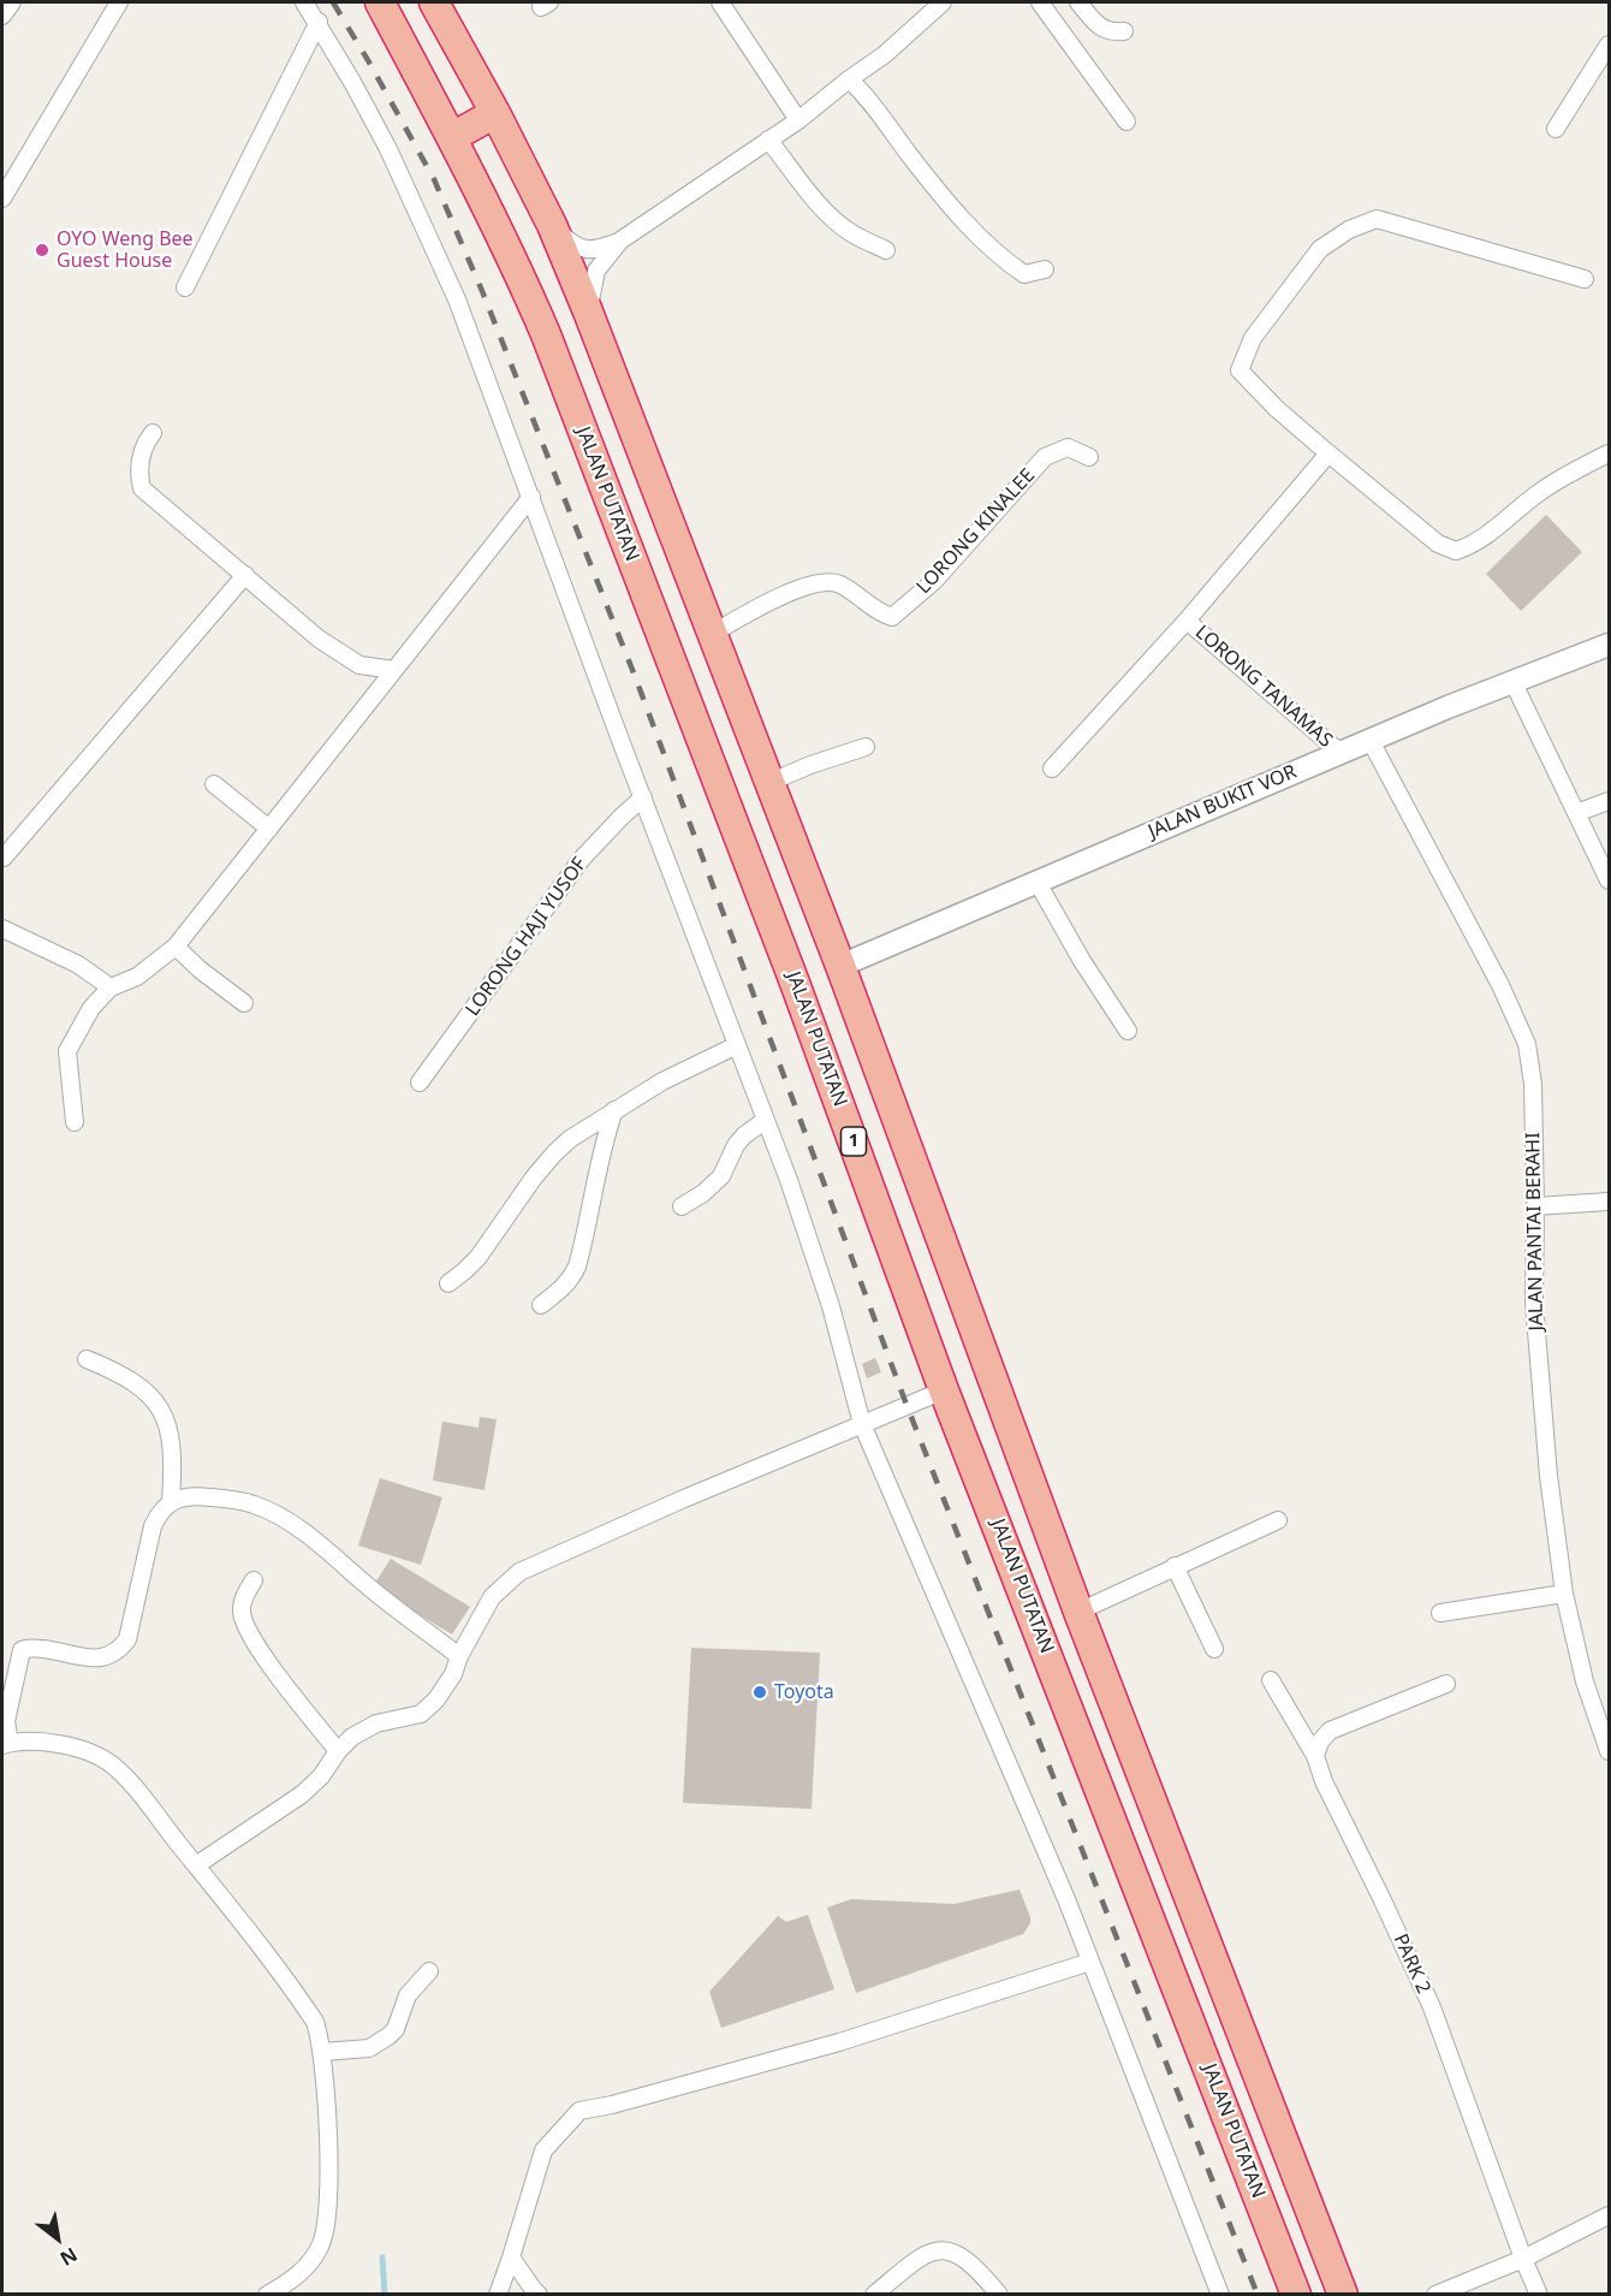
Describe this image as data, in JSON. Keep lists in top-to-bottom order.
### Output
{
  "streets": {
    "highway": ["JALAN PUTATAN", "1"],
    "street": [
      "LORONG KINALEE",
      "LORONG TANAMAS",
      "JALAN BUKIT VOR",
      "LORONG HAJI YUSOF",
      "JALAN PANTAI BERAHI",
      "PARK 2"
    ]
  },
  "crossings": [
    ["LORONG TANAMAS", "JALAN BUKIT VOR"],
    ["JALAN BUKIT VOR", "JALAN PANTAI BERAHI"]
  ],
  "places": ["OYO Weng Bee Guest House", "Toyota"],
  "north": "bottom right"
}
